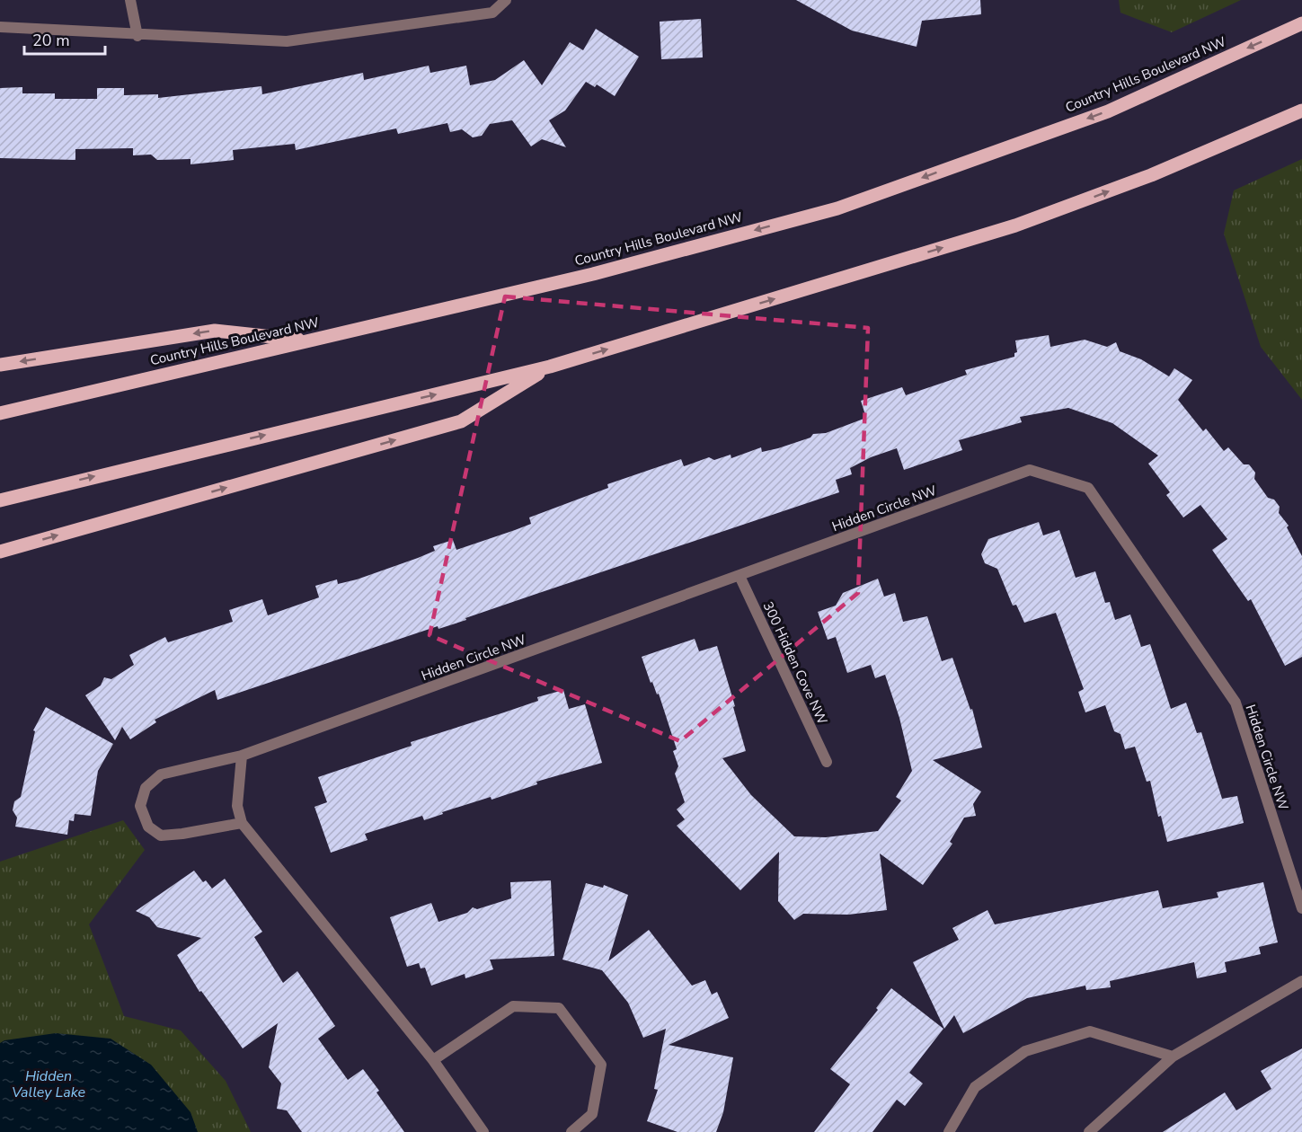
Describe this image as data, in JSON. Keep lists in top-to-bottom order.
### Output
{
  "streets": {
    "main road": ["Country Hills Boulevard NW"],
    "street": ["Hidden Circle NW", "300 Hidden Cove NW"]
  },
  "crossings": [
    ["Hidden Circle NW", "300 Hidden Cove NW"]
  ],
  "water": ["Hidden Valley Lake"],
  "scale_bar": "20 m"
}
